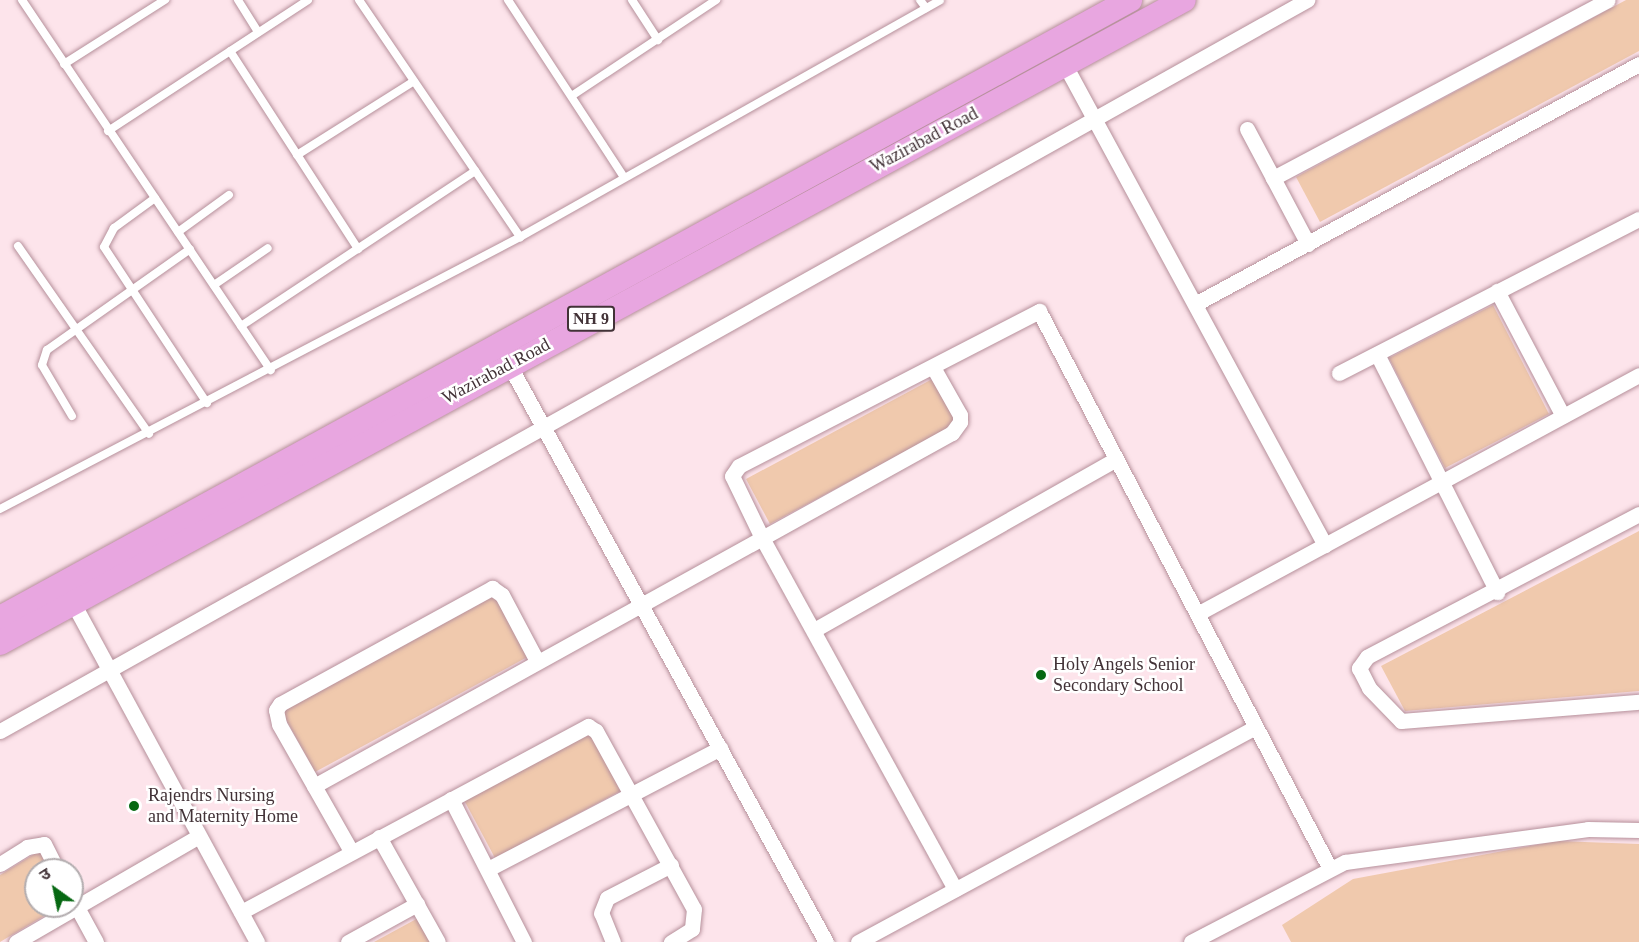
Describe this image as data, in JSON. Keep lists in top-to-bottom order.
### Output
{
  "streets": {
    "highway": ["Wazirabad Road", "NH 9"]
  },
  "places": ["Holy Angels Senior Secondary School", "Rajendrs Nursing and Maternity Home"],
  "north": "top left"
}
